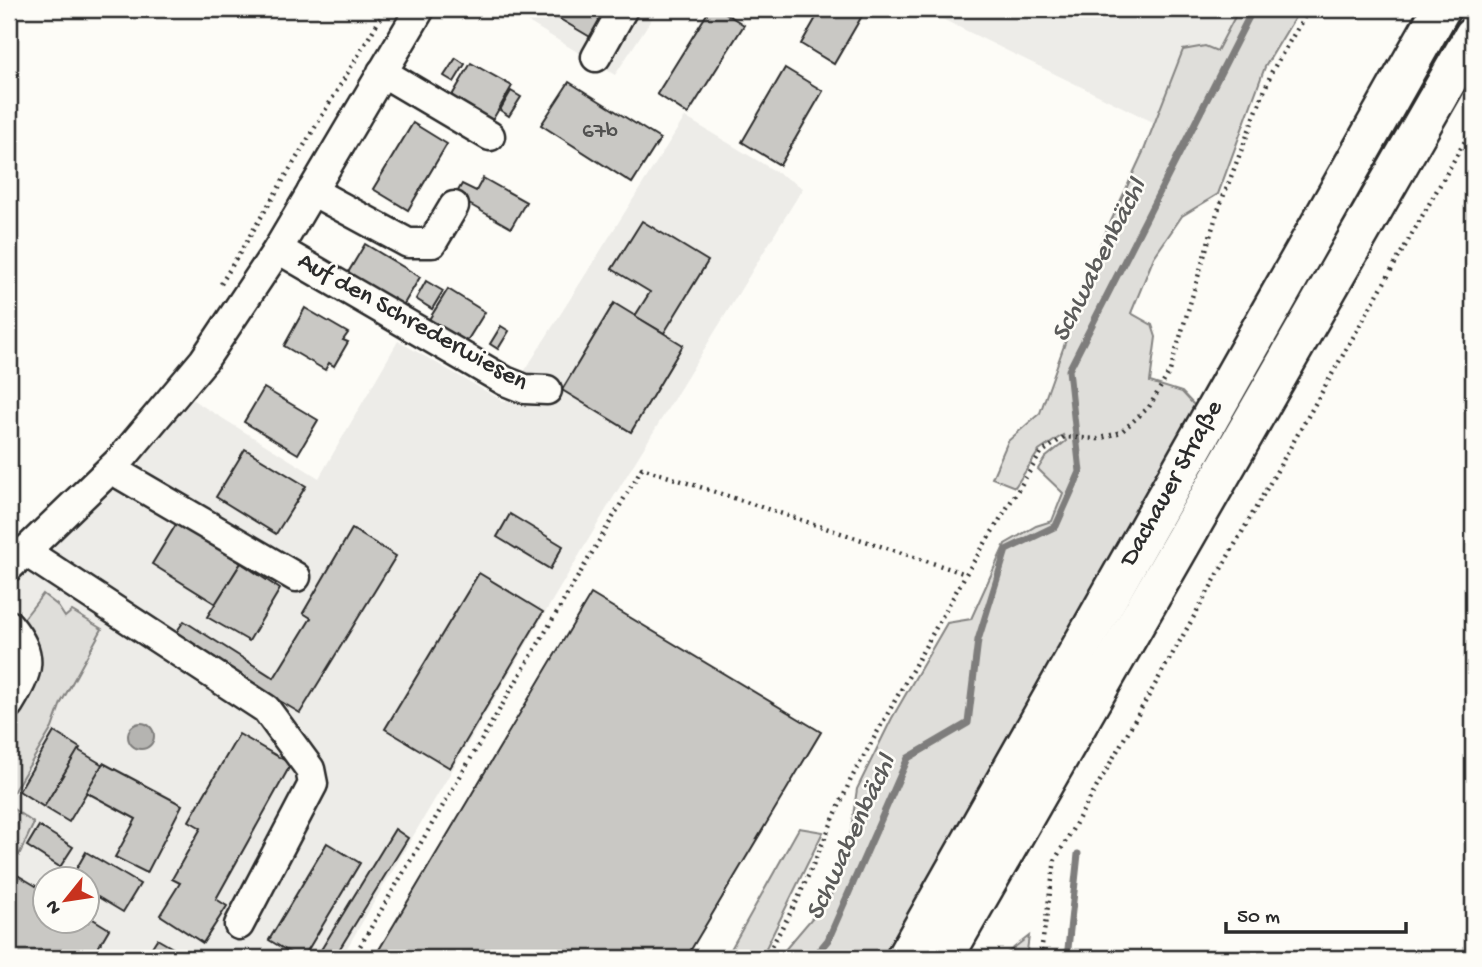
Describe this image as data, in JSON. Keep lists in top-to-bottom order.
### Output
{
  "streets": {
    "main road": ["Dachauer Straße"],
    "street": ["Auf den Schrederwiesen"]
  },
  "water": ["Schwabenbächl"],
  "house_numbers": ["67b"],
  "scale_bar": "50 m",
  "north": "bottom left"
}
